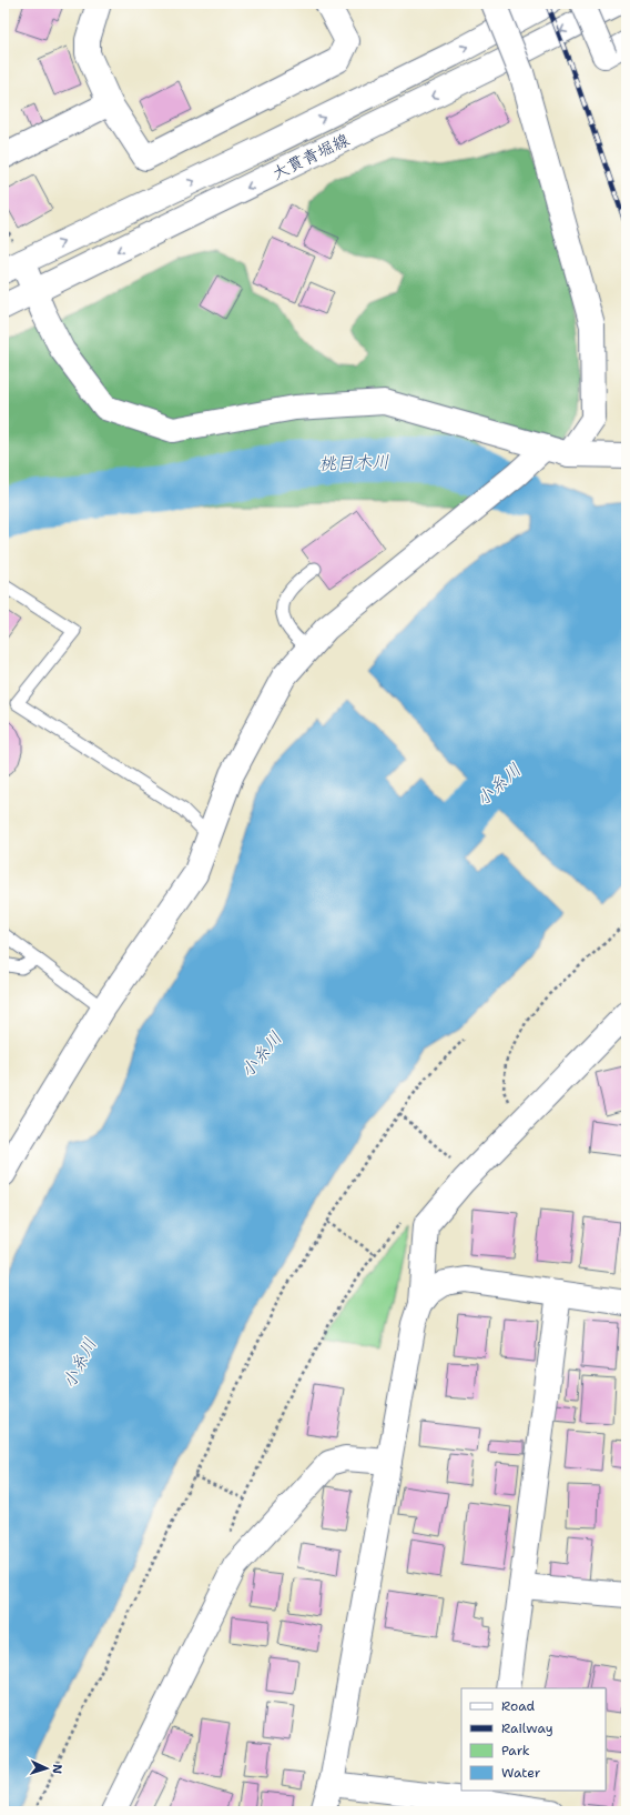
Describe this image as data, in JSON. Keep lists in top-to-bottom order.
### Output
{
  "streets": {
    "street": ["大貫青堀線"]
  },
  "water": ["桃目木川", "小糸川"],
  "legend": [
    "Road",
    "Railway",
    "Park",
    "Water"
  ],
  "north": "right"
}
